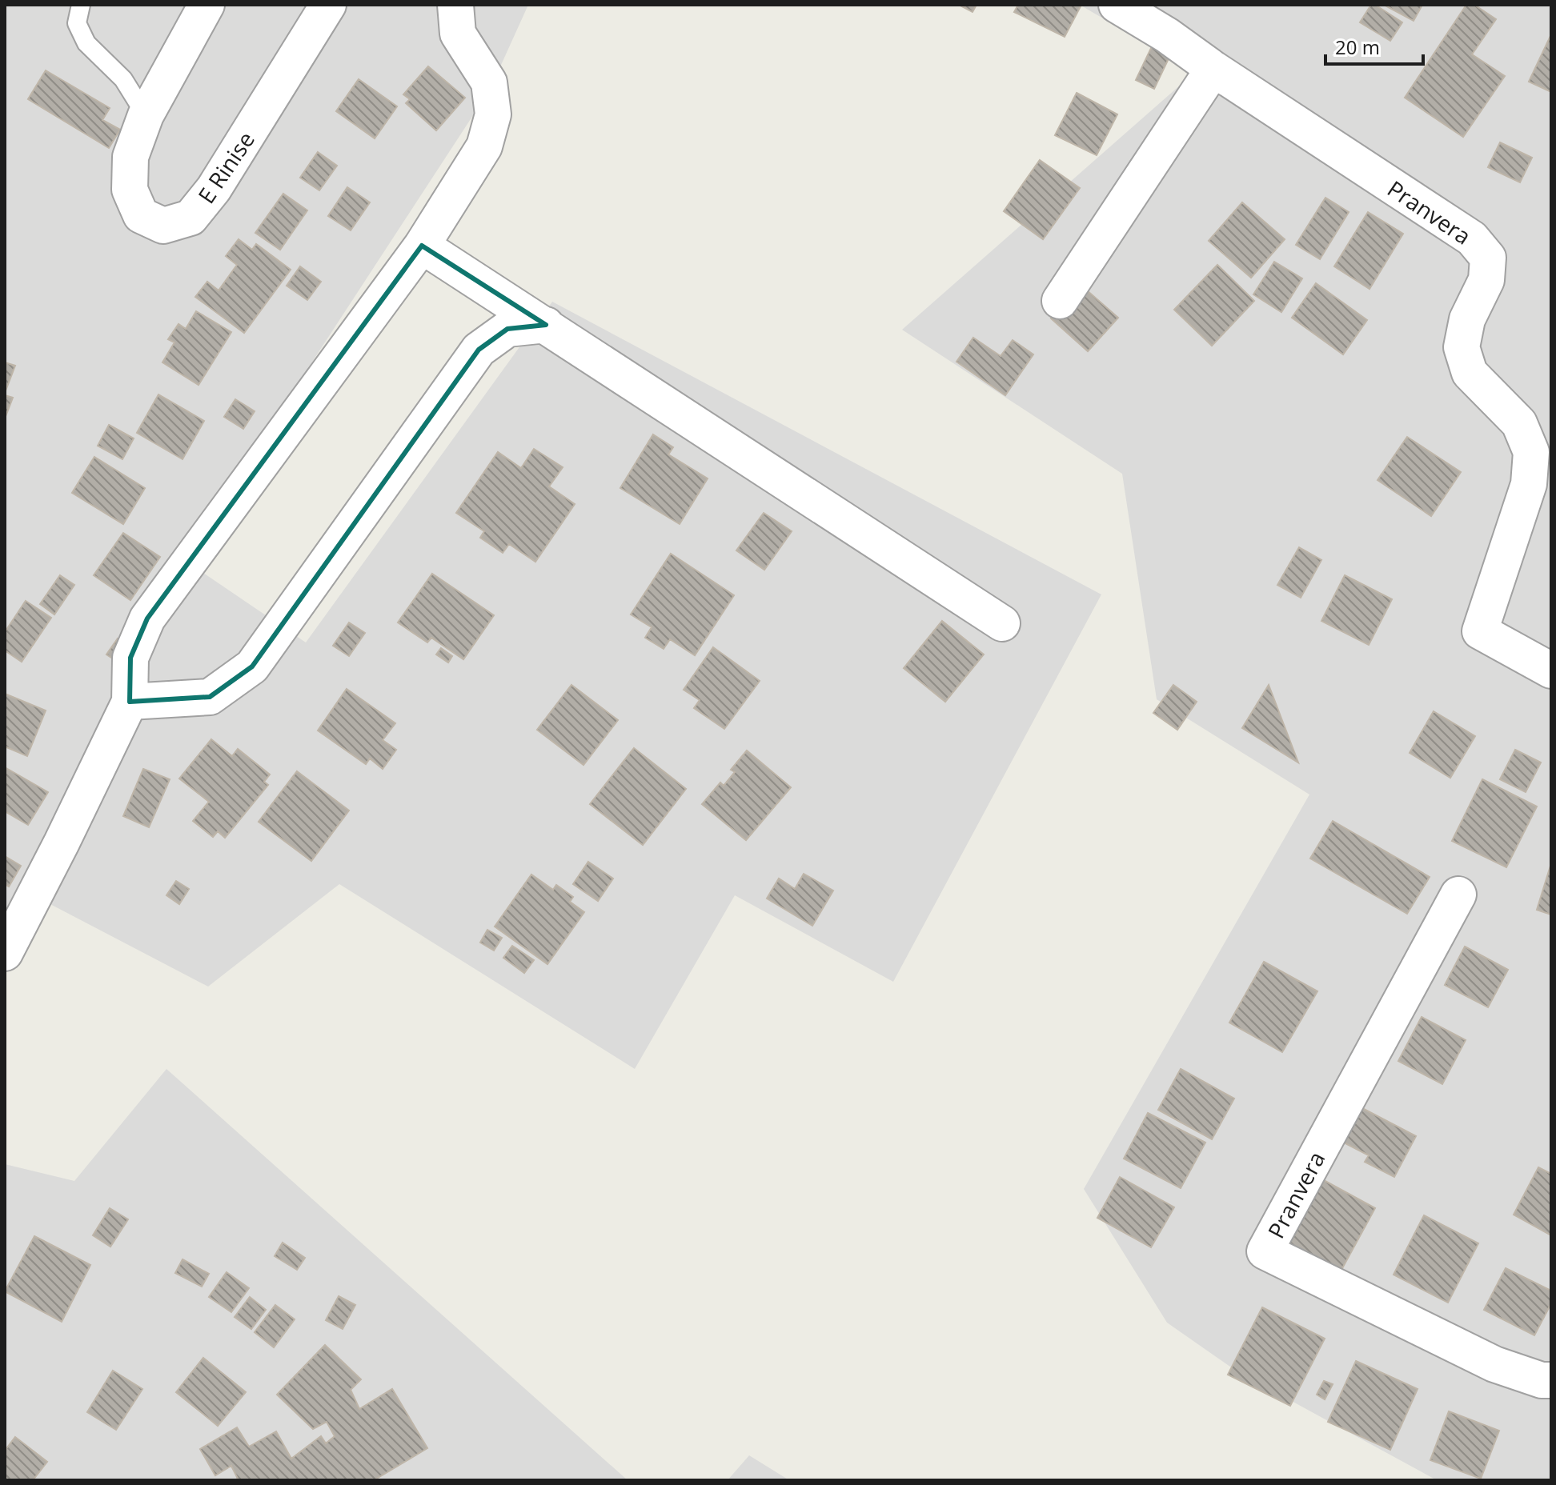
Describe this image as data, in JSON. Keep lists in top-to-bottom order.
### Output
{
  "streets": {
    "street": ["E Rinise", "Pranvera"]
  },
  "scale_bar": "20 m"
}
